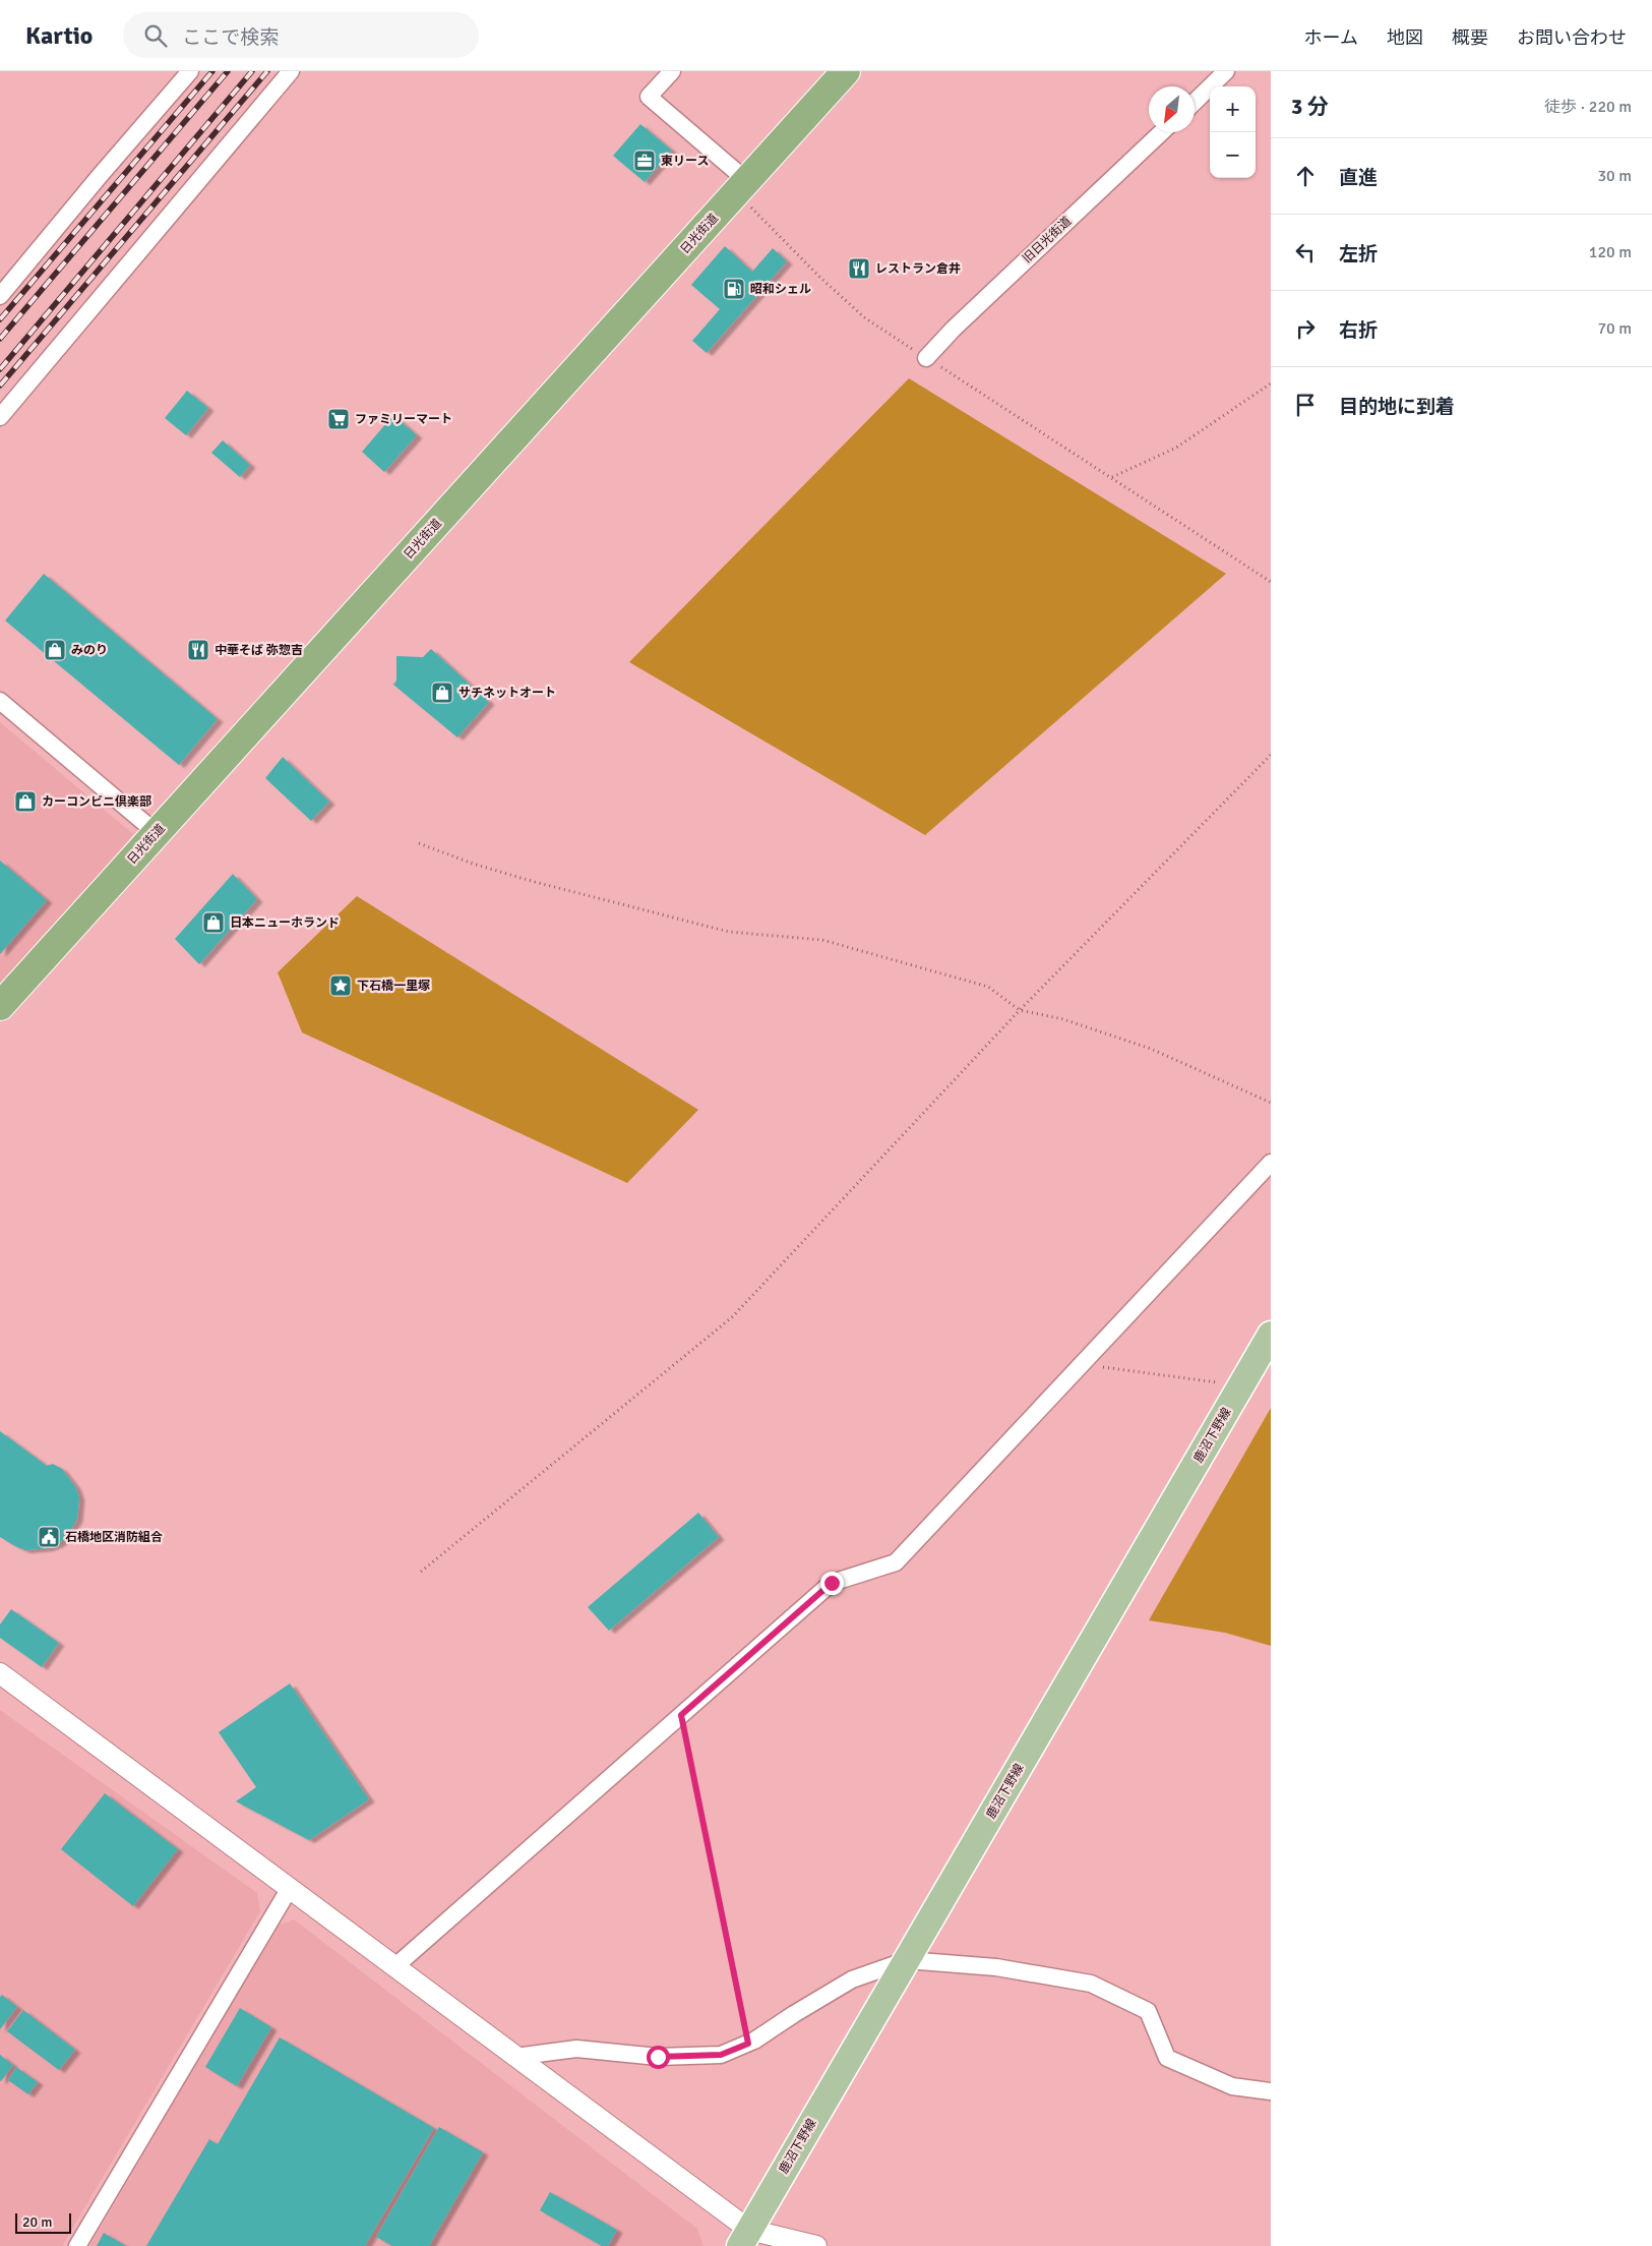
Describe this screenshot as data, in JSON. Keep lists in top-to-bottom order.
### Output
{
  "streets": {
    "highway": ["日光街道"],
    "main road": ["鹿沼下野線"],
    "street": ["旧日光街道"]
  },
  "places": {
    "office": ["東リース"],
    "restaurant": ["レストラン倉井", "中華そば 弥惣吉"],
    "fuel station": ["昭和シェル"],
    "supermarket": ["ファミリーマート"],
    "shop": [
      "みのり",
      "サチネットオート",
      "カーコンビニ倶楽部",
      "日本ニューホランド"
    ],
    "place": ["下石橋一里塚"],
    "public building": ["石橋地区消防組合"]
  },
  "scale_bar": "20 m",
  "north": "bottom left",
  "page": {
    "header": "Kartio",
    "search": "ここで検索",
    "nav": [
      "ホーム",
      "地図",
      "概要",
      "お問い合わせ"
    ],
    "heading": ["3 分", "徒歩 · 220 m"],
    "map_buttons": ["+", "−"],
    "list": [
      ["直進", "30 m"],
      ["左折", "120 m"],
      ["右折", "70 m"],
      "目的地に到着"
    ],
    "scale": "20 m"
  }
}
